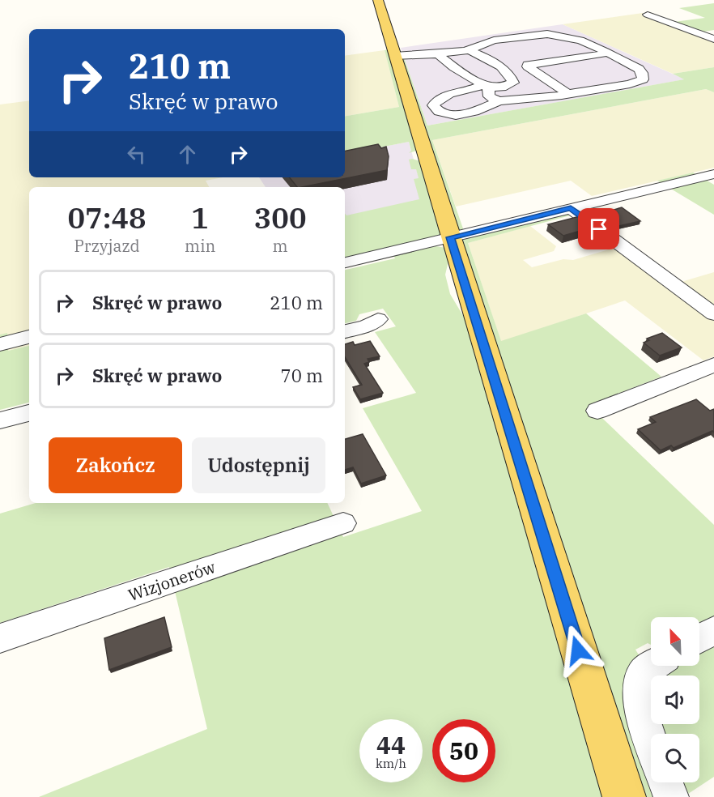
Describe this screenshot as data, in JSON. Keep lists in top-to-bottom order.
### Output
{
  "streets": {
    "street": ["Wizjonerów"]
  },
  "north": "top left",
  "page": {
    "turn": ["210 m", "Skręć w prawo"],
    "eta": [
      "07:48",
      "Przyjazd",
      "1",
      "min",
      "300",
      "m"
    ],
    "list": [
      {
        "name": "Skręć w prawo",
        "value": "210 m"
      },
      {
        "name": "Skręć w prawo",
        "value": "70 m"
      }
    ],
    "buttons": ["Zakończ", "Udostępnij"],
    "speed": "44 km/h",
    "limit": "50"
  }
}
